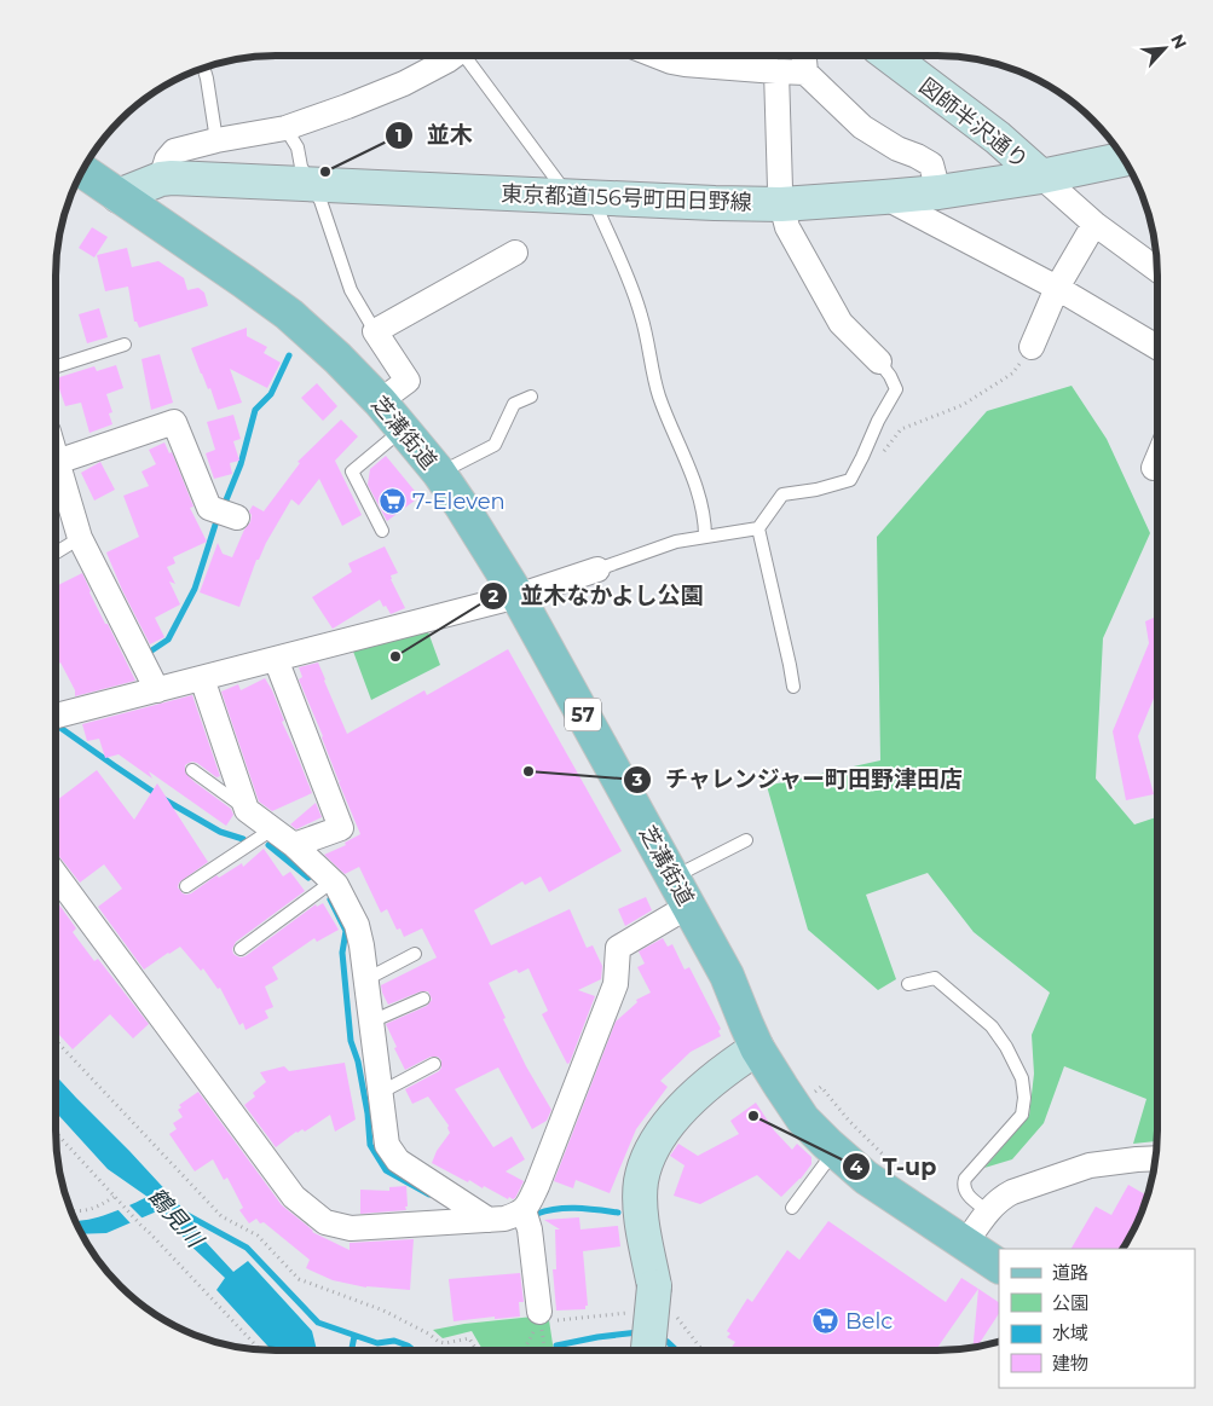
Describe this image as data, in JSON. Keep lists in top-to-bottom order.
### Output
{
  "streets": {
    "main road": [
      "図師半沢通り",
      "東京都道156号町田日野線",
      "芝溝街道",
      "57"
    ]
  },
  "crossings": [
    ["図師半沢通り", "東京都道156号町田日野線"],
    ["東京都道156号町田日野線", "芝溝街道"]
  ],
  "water": ["鶴見川"],
  "places": {
    "other": [
      "並木",
      "並木なかよし公園",
      "チャレンジャー町田野津田店",
      "T-up"
    ],
    "supermarket": ["7-Eleven", "Belc"]
  },
  "legend": [
    "道路",
    "公園",
    "水域",
    "建物"
  ],
  "north": "top right"
}
